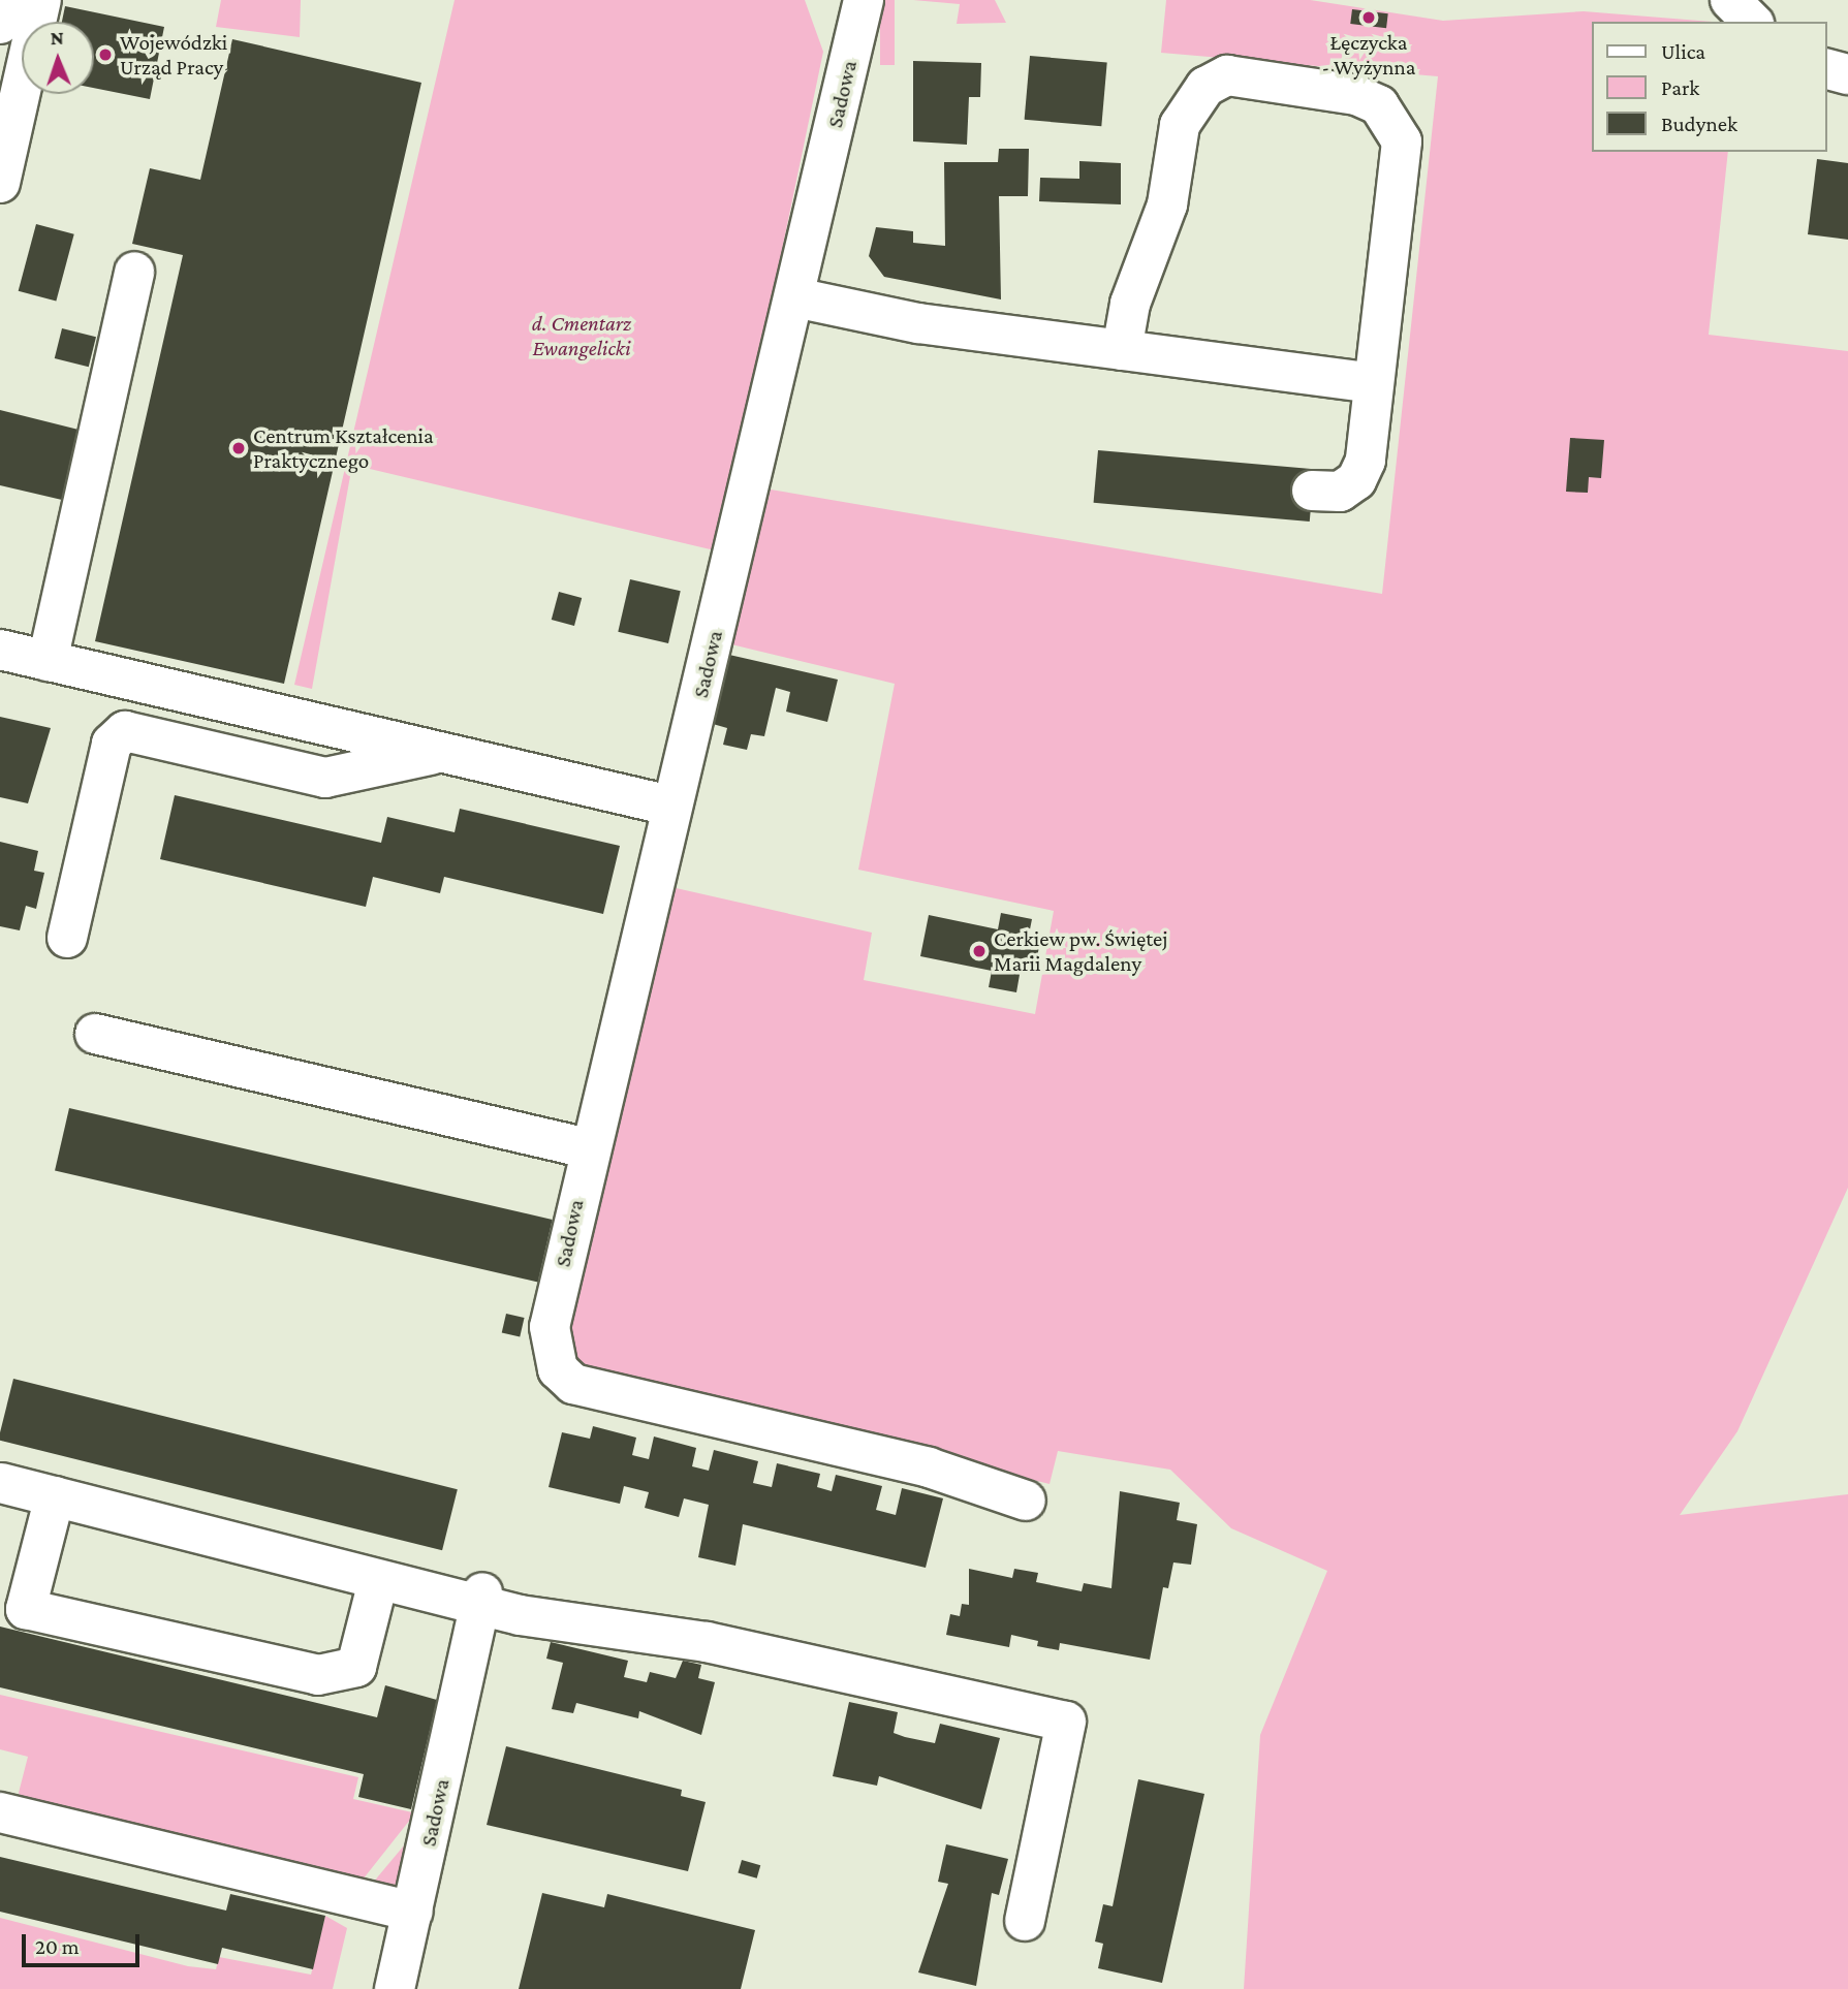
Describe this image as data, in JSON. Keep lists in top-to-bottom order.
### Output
{
  "streets": {
    "street": ["Sadowa"]
  },
  "parks": ["d. Cmentarz Ewangelicki"],
  "places": [
    "Łęczycka - Wyżynna",
    "Wojewódzki Urząd Pracy",
    "Centrum Kształcenia Praktycznego",
    "Cerkiew pw. Świętej Marii Magdaleny"
  ],
  "legend": ["Ulica", "Park", "Budynek"],
  "scale_bar": "20 m",
  "north": "top"
}
